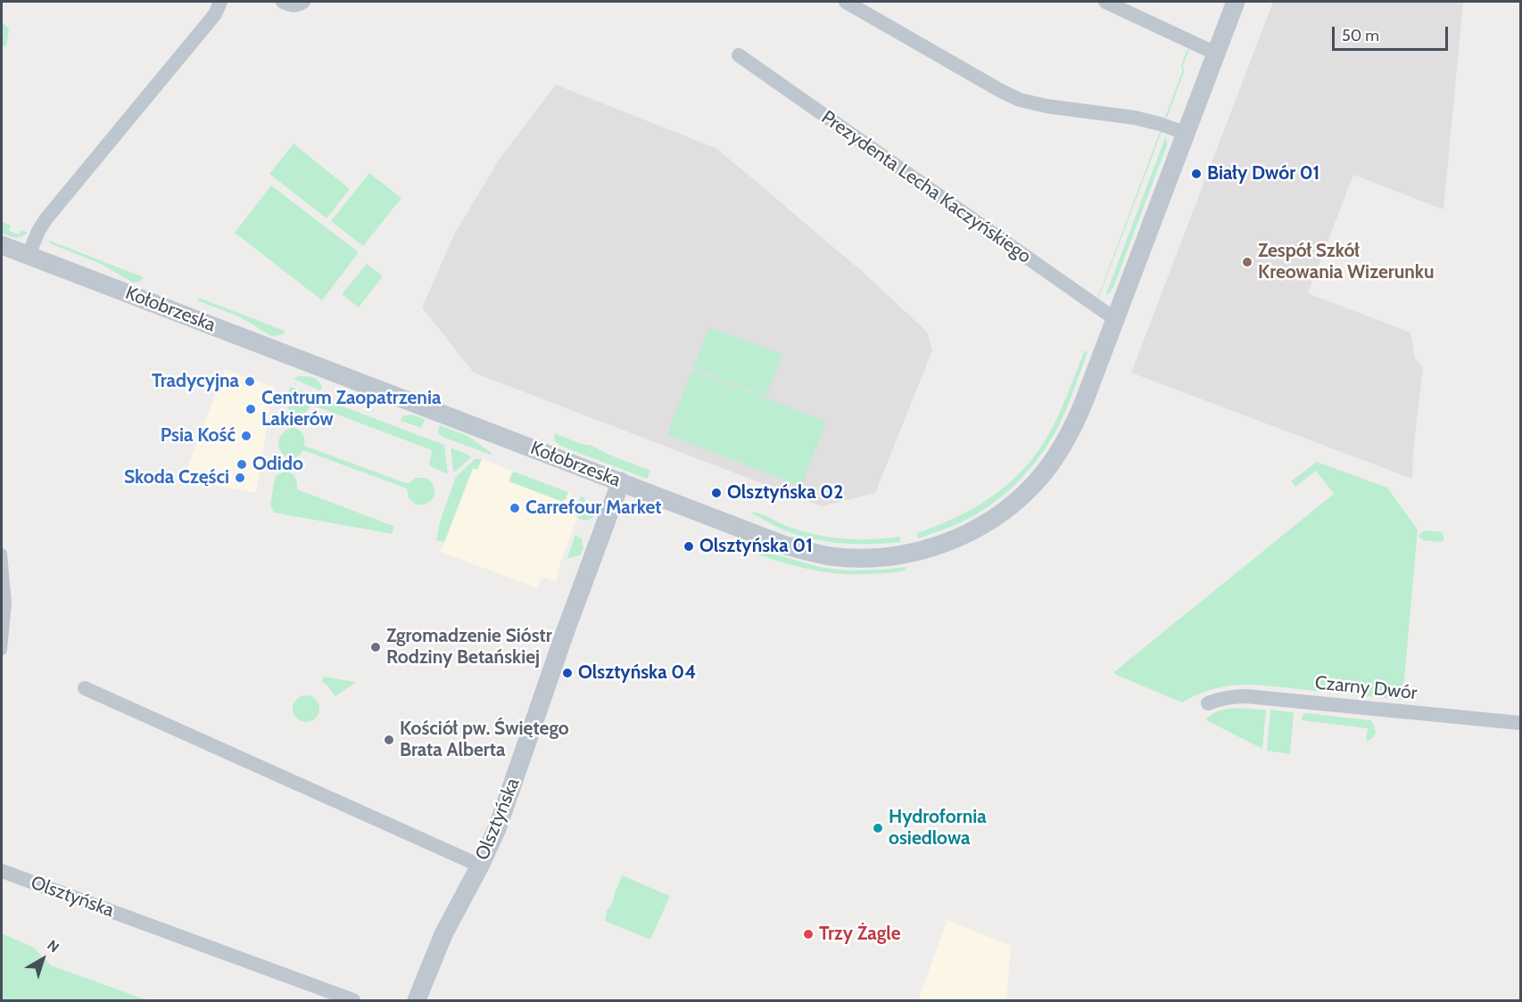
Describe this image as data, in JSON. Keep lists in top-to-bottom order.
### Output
{
  "streets": {
    "street": [
      "Prezydenta Lecha Kaczyńskiego",
      "Kołobrzeska",
      "Czarny Dwór",
      "Olsztyńska"
    ]
  },
  "crossings": [
    ["Prezydenta Lecha Kaczyńskiego", "Kołobrzeska"],
    ["Kołobrzeska", "Olsztyńska"]
  ],
  "places": [
    "Biały Dwór 01",
    "Zespół Szkół Kreowania Wizerunku",
    "Tradycyjna",
    "Centrum Zaopatrzenia Lakierów",
    "Psia Kość",
    "Odido",
    "Skoda Części",
    "Olsztyńska 02",
    "Carrefour Market",
    "Olsztyńska 01",
    "Zgromadzenie Sióstr Rodziny Betańskiej",
    "Olsztyńska 04",
    "Kościół pw. Świętego Brata Alberta",
    "Hydrofornia osiedlowa",
    "Trzy Żagle"
  ],
  "scale_bar": "50 m",
  "north": "top right"
}
